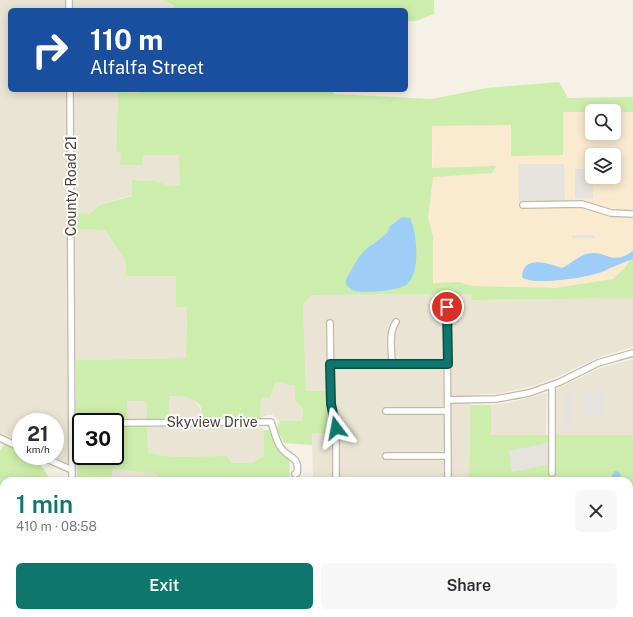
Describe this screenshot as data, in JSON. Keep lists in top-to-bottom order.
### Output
{
  "streets": {
    "street": ["County Road 21", "Skyview Drive"]
  },
  "page": {
    "turn": ["110 m", "Alfalfa Street"],
    "speed": "21 km/h",
    "limit": "30",
    "heading": ["1 min", "410 m · 08:58"],
    "buttons": ["Exit", "Share"]
  }
}
